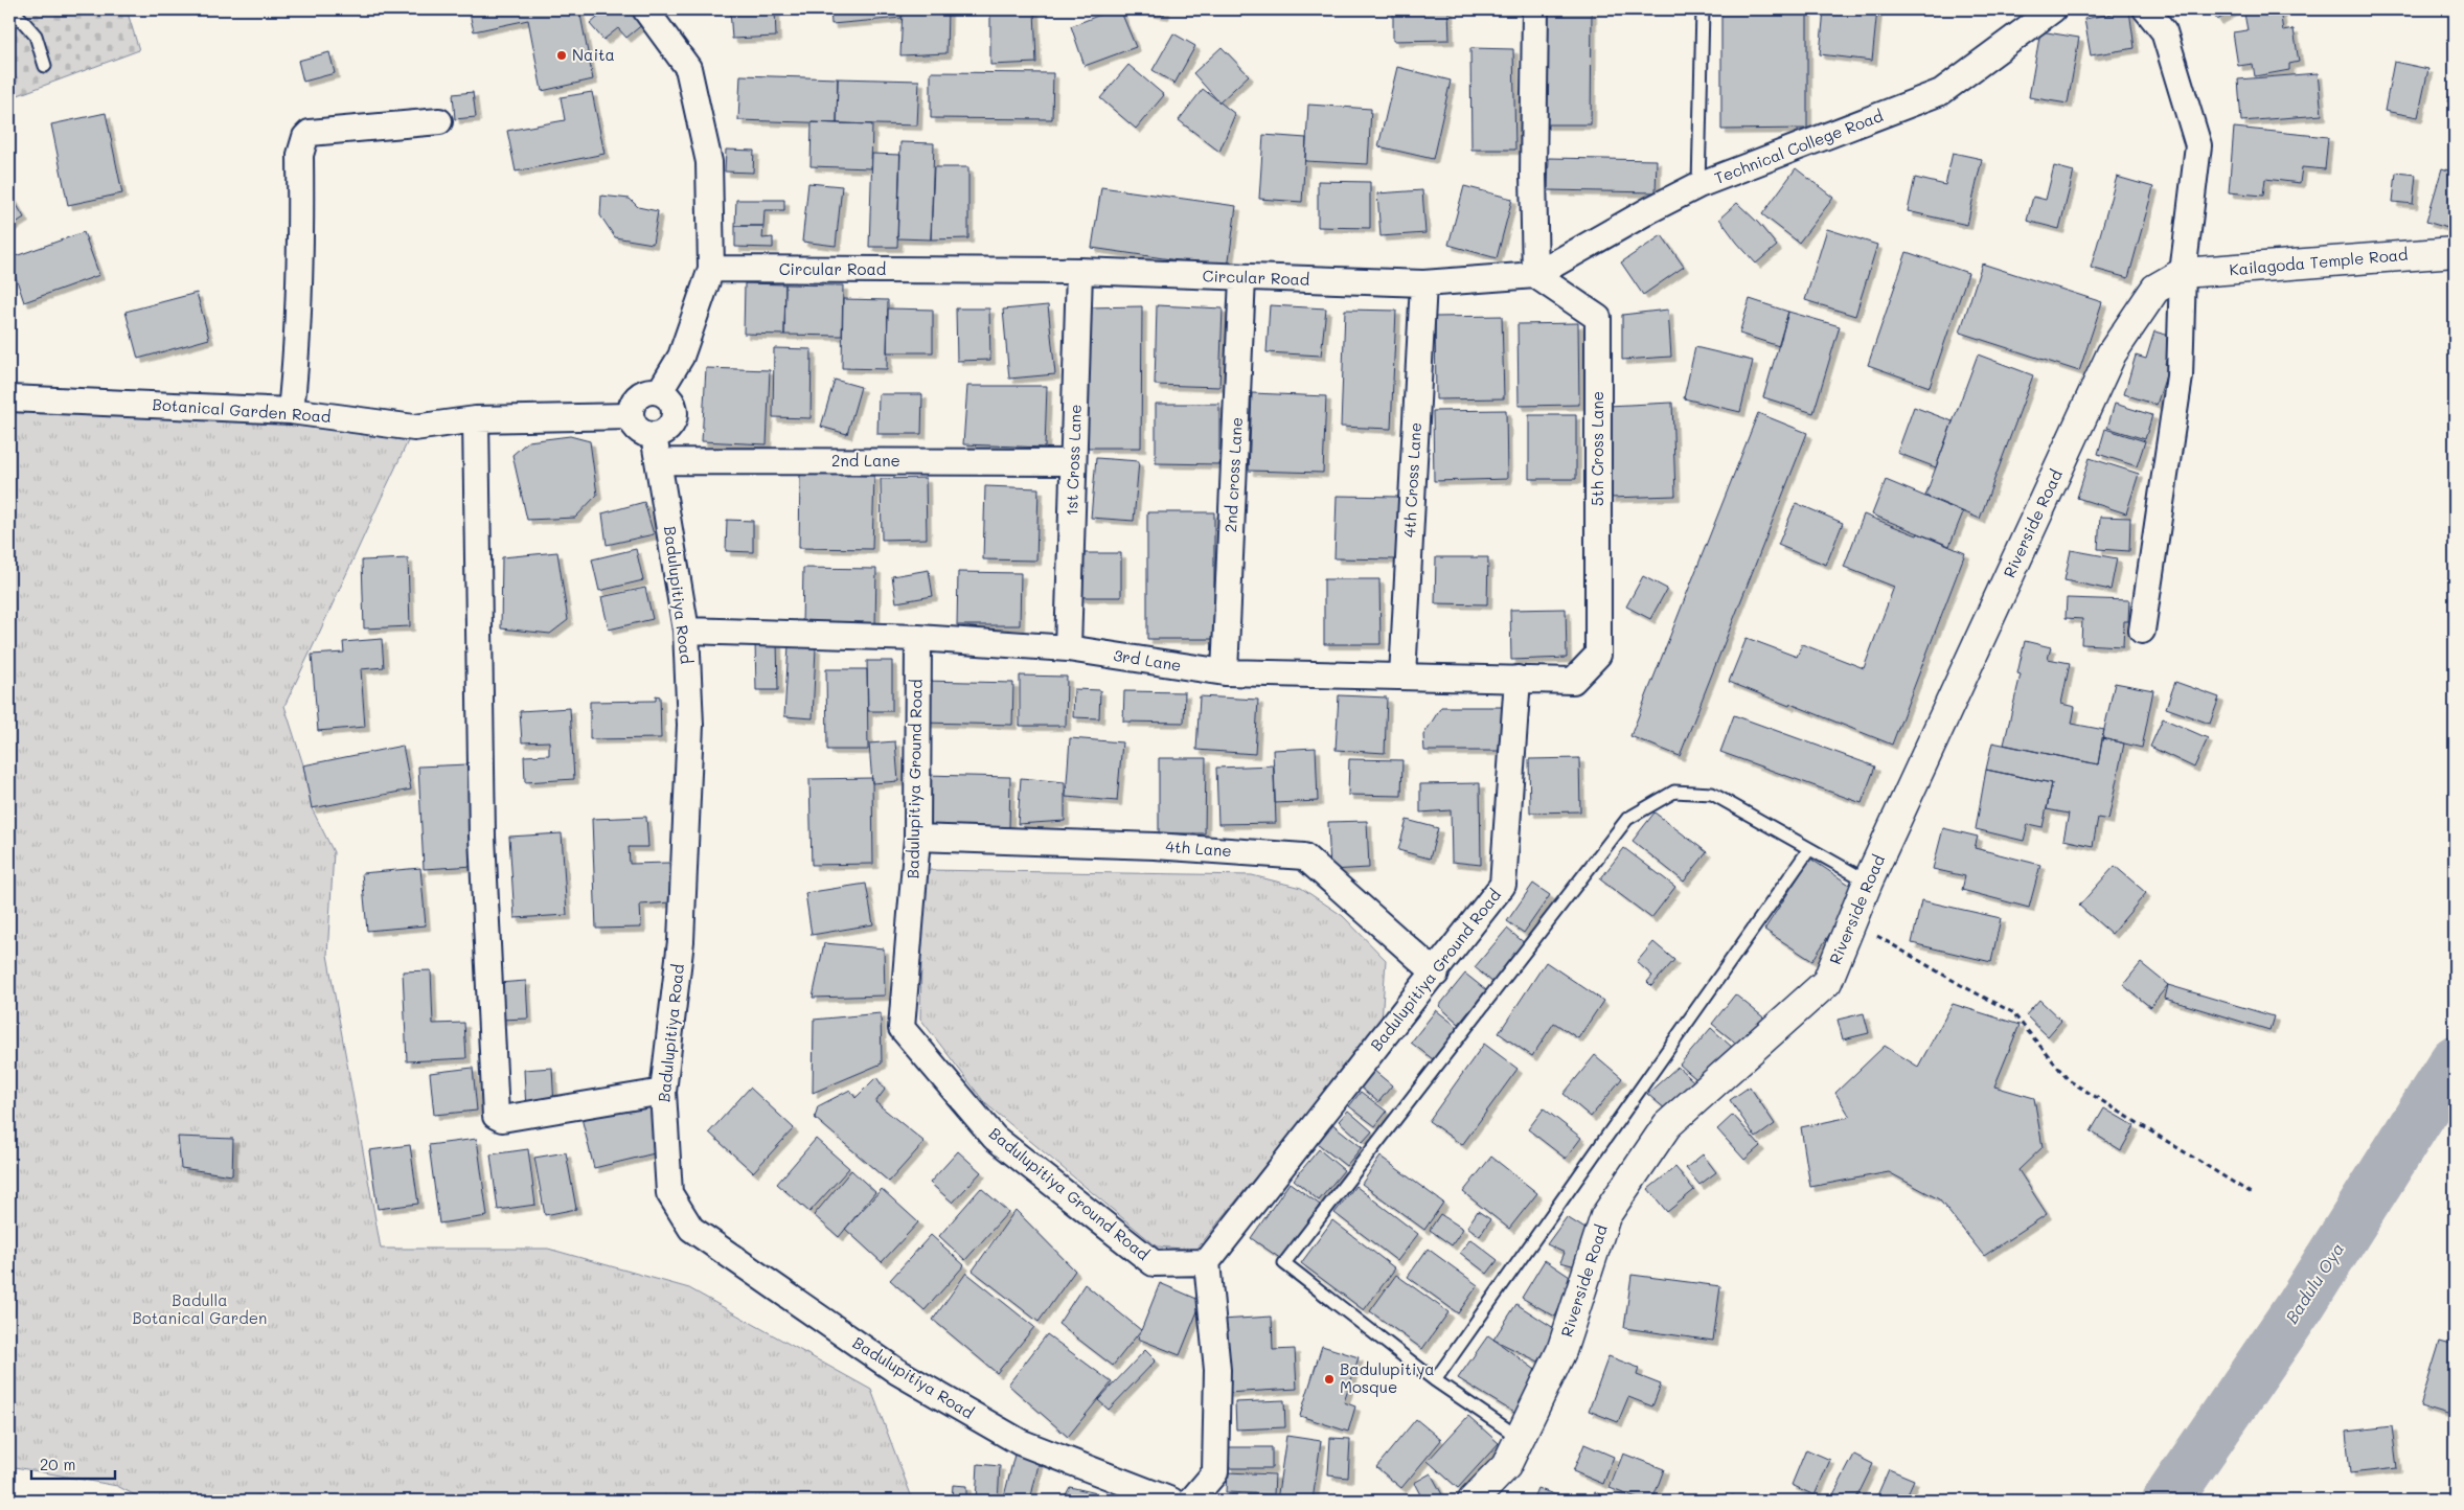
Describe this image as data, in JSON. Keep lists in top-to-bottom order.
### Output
{
  "streets": {
    "street": [
      "Technical College Road",
      "Kailagoda Temple Road",
      "Circular Road",
      "Botanical Garden Road",
      "5th Cross Lane",
      "1st Cross Lane",
      "2nd Lane",
      "2nd cross Lane",
      "4th Cross Lane",
      "Riverside Road",
      "Badulupitiya Road",
      "3rd Lane",
      "Badulupitiya Ground Road",
      "4th Lane"
    ]
  },
  "crossings": [
    ["Technical College Road", "Circular Road"],
    ["Technical College Road", "5th Cross Lane"],
    ["Kailagoda Temple Road", "Riverside Road"],
    ["Circular Road", "5th Cross Lane"],
    ["Circular Road", "1st Cross Lane"],
    ["Circular Road", "2nd cross Lane"],
    ["Circular Road", "4th Cross Lane"],
    ["Botanical Garden Road", "Badulupitiya Road"],
    ["5th Cross Lane", "3rd Lane"],
    ["1st Cross Lane", "2nd Lane"],
    ["1st Cross Lane", "3rd Lane"],
    ["2nd Lane", "Badulupitiya Road"],
    ["2nd cross Lane", "3rd Lane"],
    ["4th Cross Lane", "3rd Lane"],
    ["Badulupitiya Road", "3rd Lane"],
    ["3rd Lane", "Badulupitiya Ground Road"],
    ["Badulupitiya Ground Road", "4th Lane"]
  ],
  "water": ["Badulu Oya"],
  "parks": ["Badulla Botanical Garden"],
  "places": ["Naita", "Badulupitiya Mosque"],
  "scale_bar": "20 m"
}
